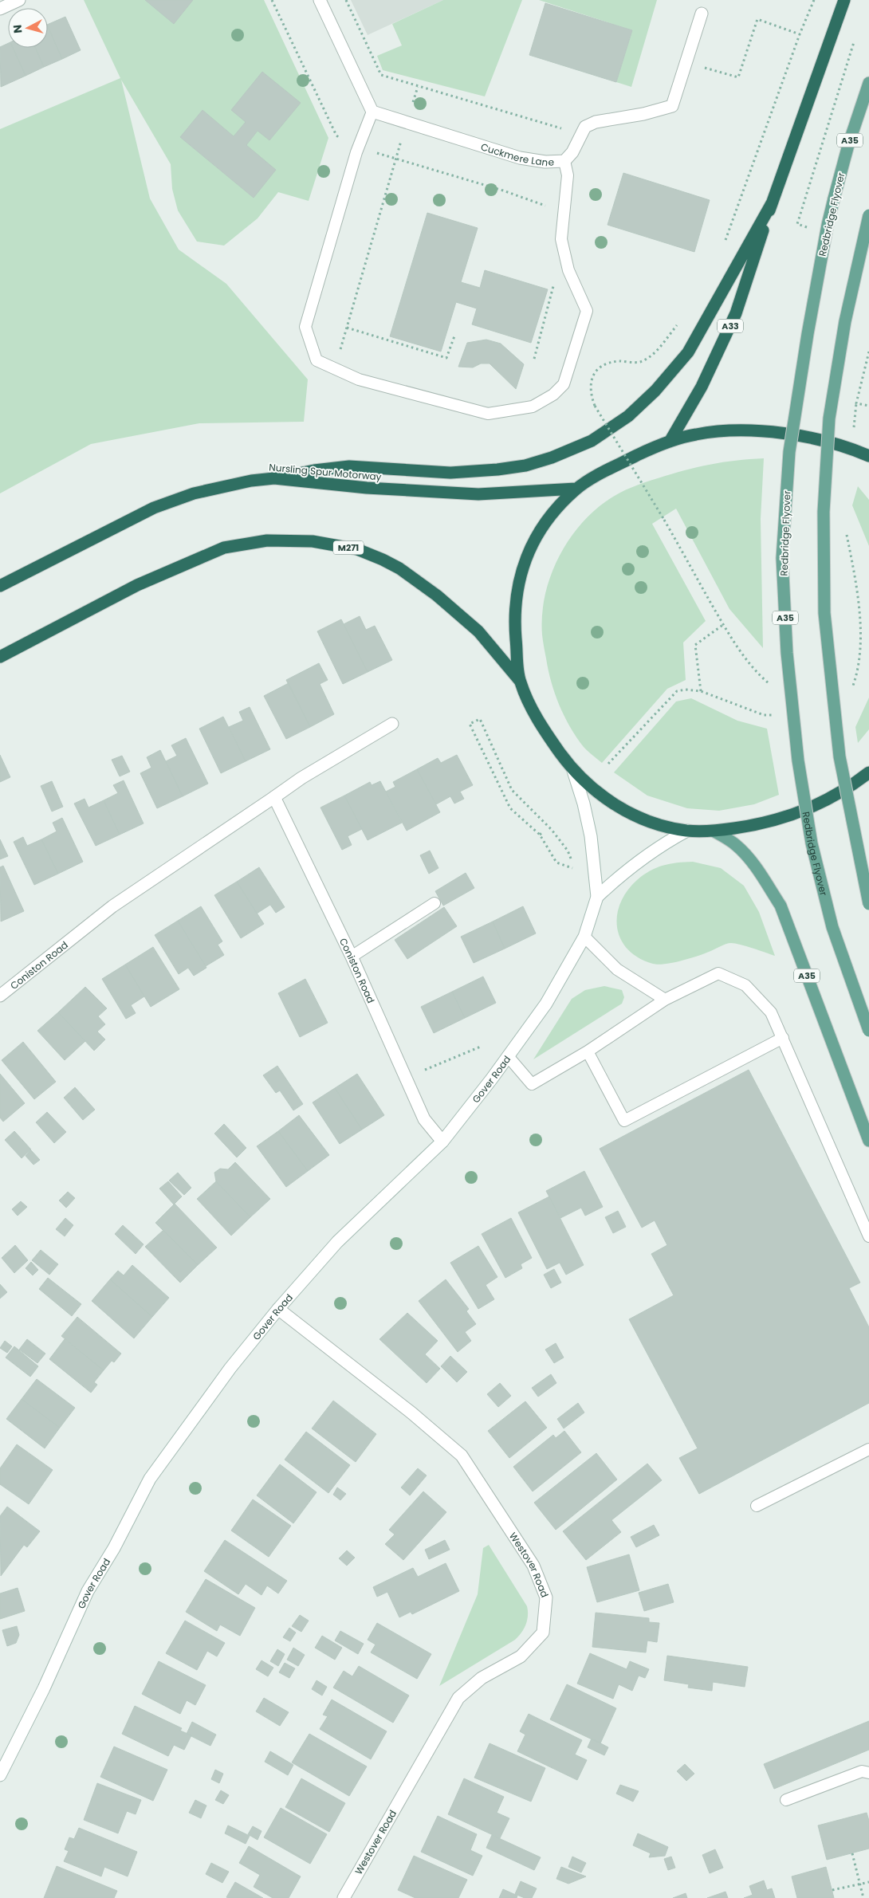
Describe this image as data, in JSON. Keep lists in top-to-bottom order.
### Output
{
  "streets": {
    "highway": ["A33", "Nursling Spur Motorway", "M271"],
    "main road": ["A35", "Redbridge Flyover"],
    "street": [
      "Cuckmere Lane",
      "Coniston Road",
      "Gover Road",
      "Westover Road"
    ]
  },
  "crossings": [
    ["Coniston Road", "Gover Road"],
    ["Gover Road", "Westover Road"]
  ],
  "north": "left"
}
